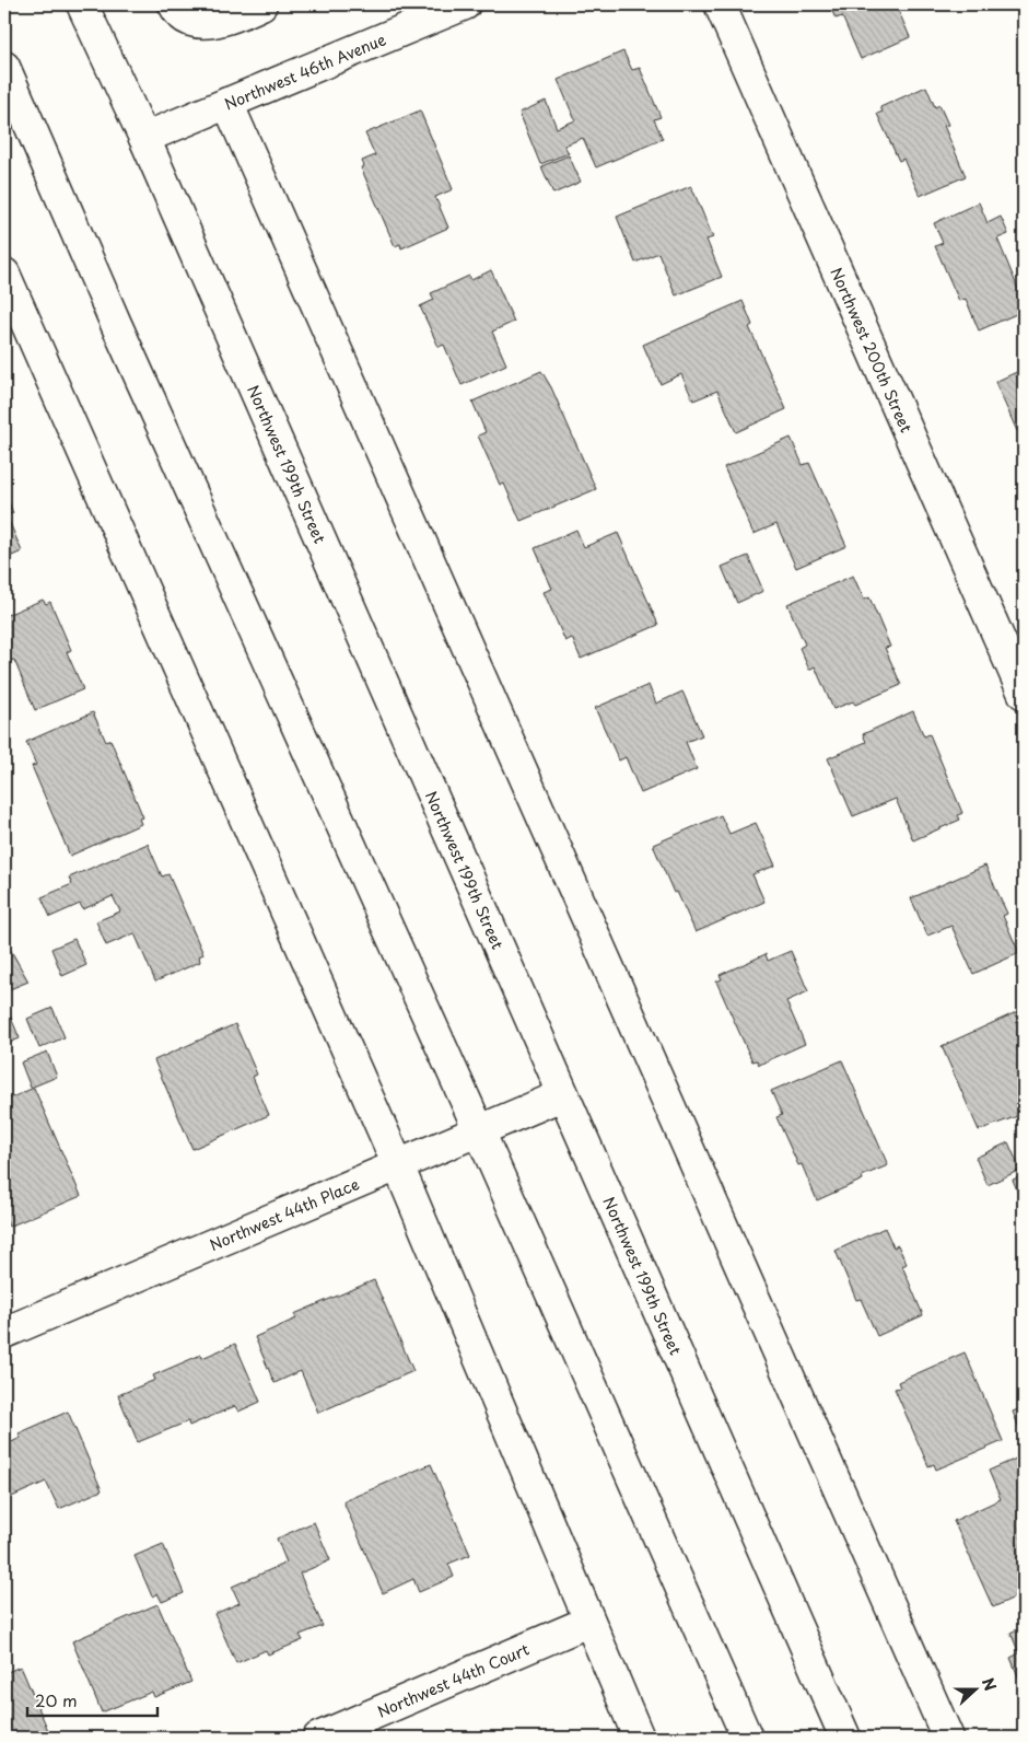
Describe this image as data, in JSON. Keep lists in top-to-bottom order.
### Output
{
  "streets": {
    "street": [
      "Northwest 46th Avenue",
      "Northwest 200th Street",
      "Northwest 199th Street",
      "Northwest 44th Place",
      "Northwest 44th Court"
    ]
  },
  "crossings": [
    ["Northwest 46th Avenue", "Northwest 199th Street"],
    ["Northwest 199th Street", "Northwest 44th Place"]
  ],
  "scale_bar": "20 m",
  "north": "right"
}
